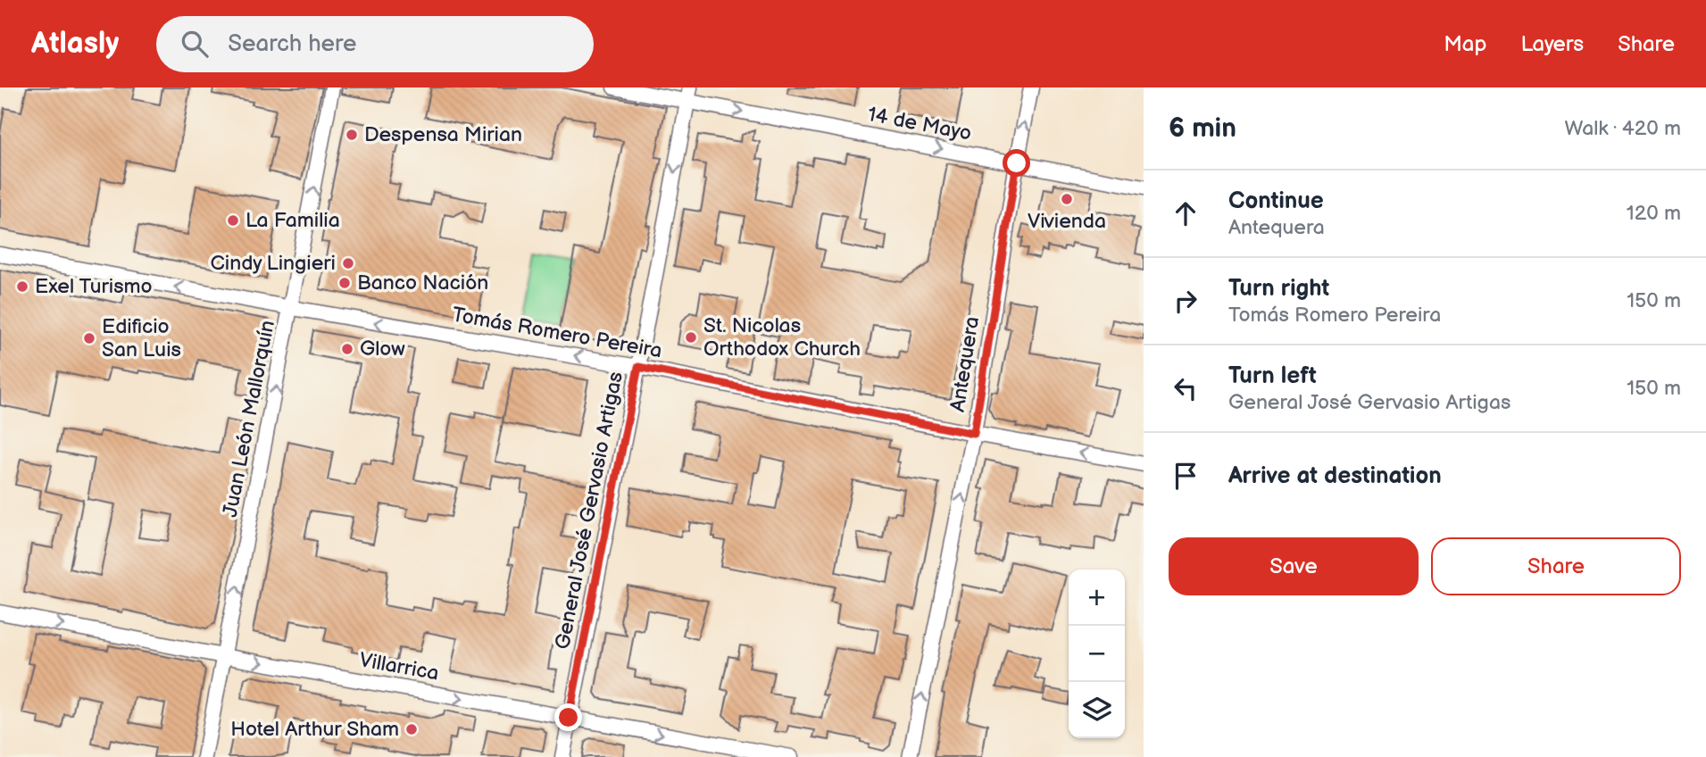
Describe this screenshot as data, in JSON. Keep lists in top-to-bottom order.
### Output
{
  "streets": {
    "street": [
      "14 de Mayo",
      "Tomás Romero Pereira",
      "Antequera",
      "Juan León Mallorquín",
      "General José Gervasio Artigas",
      "Villarrica"
    ]
  },
  "crossings": [
    ["14 de Mayo", "Antequera"],
    ["14 de Mayo", "General José Gervasio Artigas"],
    ["Tomás Romero Pereira", "Antequera"],
    ["Tomás Romero Pereira", "Juan León Mallorquín"],
    ["Tomás Romero Pereira", "General José Gervasio Artigas"],
    ["Juan León Mallorquín", "Villarrica"],
    ["General José Gervasio Artigas", "Villarrica"]
  ],
  "one_way": [
    "14 de Mayo",
    "Tomás Romero Pereira",
    "Antequera",
    "Juan León Mallorquín",
    "General José Gervasio Artigas",
    "Villarrica"
  ],
  "places": [
    "Despensa Mirian",
    "Vivienda",
    "La Familia",
    "Cindy Lingieri",
    "Banco Nación",
    "Exel Turismo",
    "St. Nicolas Orthodox Church",
    "Edificio San Luis",
    "Glow",
    "Hotel Arthur Sham"
  ],
  "page": {
    "header": "Atlasly",
    "search": "Search here",
    "nav": ["Map", "Layers", "Share"],
    "heading": ["6 min", "Walk · 420 m"],
    "list": [
      ["Continue", "Antequera", "120 m"],
      ["Turn right", "Tomás Romero Pereira", "150 m"],
      ["Turn left", "General José Gervasio Artigas", "150 m"],
      "Arrive at destination"
    ],
    "buttons": ["Save", "Share"],
    "map_buttons": ["+", "−"]
  }
}
